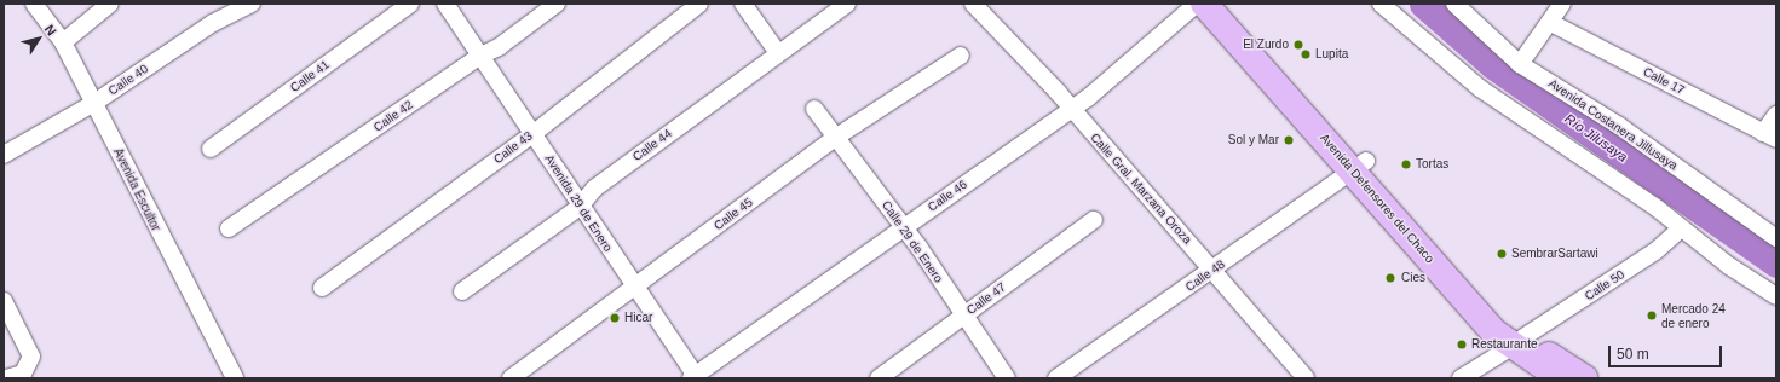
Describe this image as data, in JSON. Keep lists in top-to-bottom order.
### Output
{
  "streets": {
    "main road": ["Avenida Defensores del Chaco"],
    "street": [
      "Calle 41",
      "Calle 40",
      "Calle 17",
      "Calle 42",
      "Avenida Costanera Jillusaya",
      "Calle 44",
      "Calle 43",
      "Calle Gral. Marzana Oroza",
      "Avenida Escultor",
      "Calle 46",
      "Avenida 29 de Enero",
      "Calle 45",
      "Calle 29 de Enero",
      "Calle 48",
      "Calle 50",
      "Calle 47"
    ]
  },
  "crossings": [
    ["Calle 40", "Avenida Escultor"],
    ["Calle 42", "Avenida 29 de Enero"],
    ["Calle 44", "Avenida 29 de Enero"],
    ["Calle 43", "Avenida 29 de Enero"],
    ["Calle Gral. Marzana Oroza", "Calle 46"],
    ["Calle Gral. Marzana Oroza", "Calle 48"],
    ["Calle 46", "Avenida 29 de Enero"],
    ["Calle 46", "Calle 29 de Enero"],
    ["Avenida Defensores del Chaco", "Calle 48"],
    ["Avenida Defensores del Chaco", "Calle 50"],
    ["Avenida 29 de Enero", "Calle 45"],
    ["Calle 45", "Calle 29 de Enero"],
    ["Calle 29 de Enero", "Calle 47"]
  ],
  "water": ["Río Jilusaya"],
  "places": [
    "El Zurdo",
    "Lupita",
    "Sol y Mar",
    "Tortas",
    "SembrarSartawi",
    "Cies",
    "Mercado 24 de enero",
    "Hicar",
    "Restaurante"
  ],
  "scale_bar": "50 m",
  "north": "top right"
}
